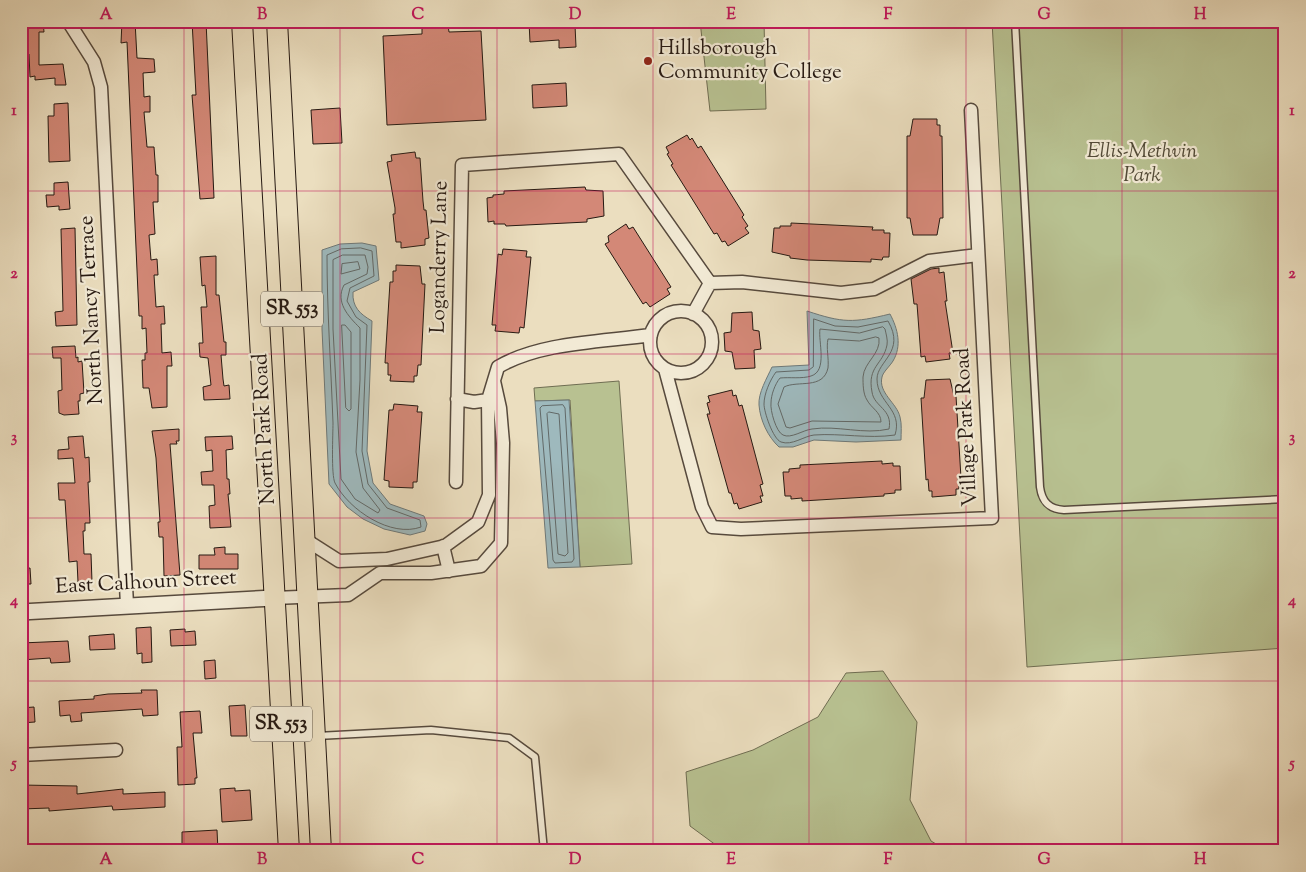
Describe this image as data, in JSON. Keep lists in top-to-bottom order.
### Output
{
  "streets": {
    "main road": ["SR 553", "North Park Road"],
    "street": [
      "Loganderry Lane",
      "North Nancy Terrace",
      "Village Park Road",
      "East Calhoun Street"
    ]
  },
  "crossings": [
    ["SR 553", "North Park Road"],
    ["SR 553", "East Calhoun Street"],
    ["North Nancy Terrace", "East Calhoun Street"],
    ["North Park Road", "East Calhoun Street"]
  ],
  "parks": ["Ellis-Methvin Park"],
  "places": ["Hillsborough Community College"],
  "grid": {
    "columns": [
      "A",
      "B",
      "C",
      "D",
      "E",
      "F",
      "G",
      "H"
    ],
    "rows": [
      "1",
      "2",
      "3",
      "4",
      "5"
    ]
  }
}
